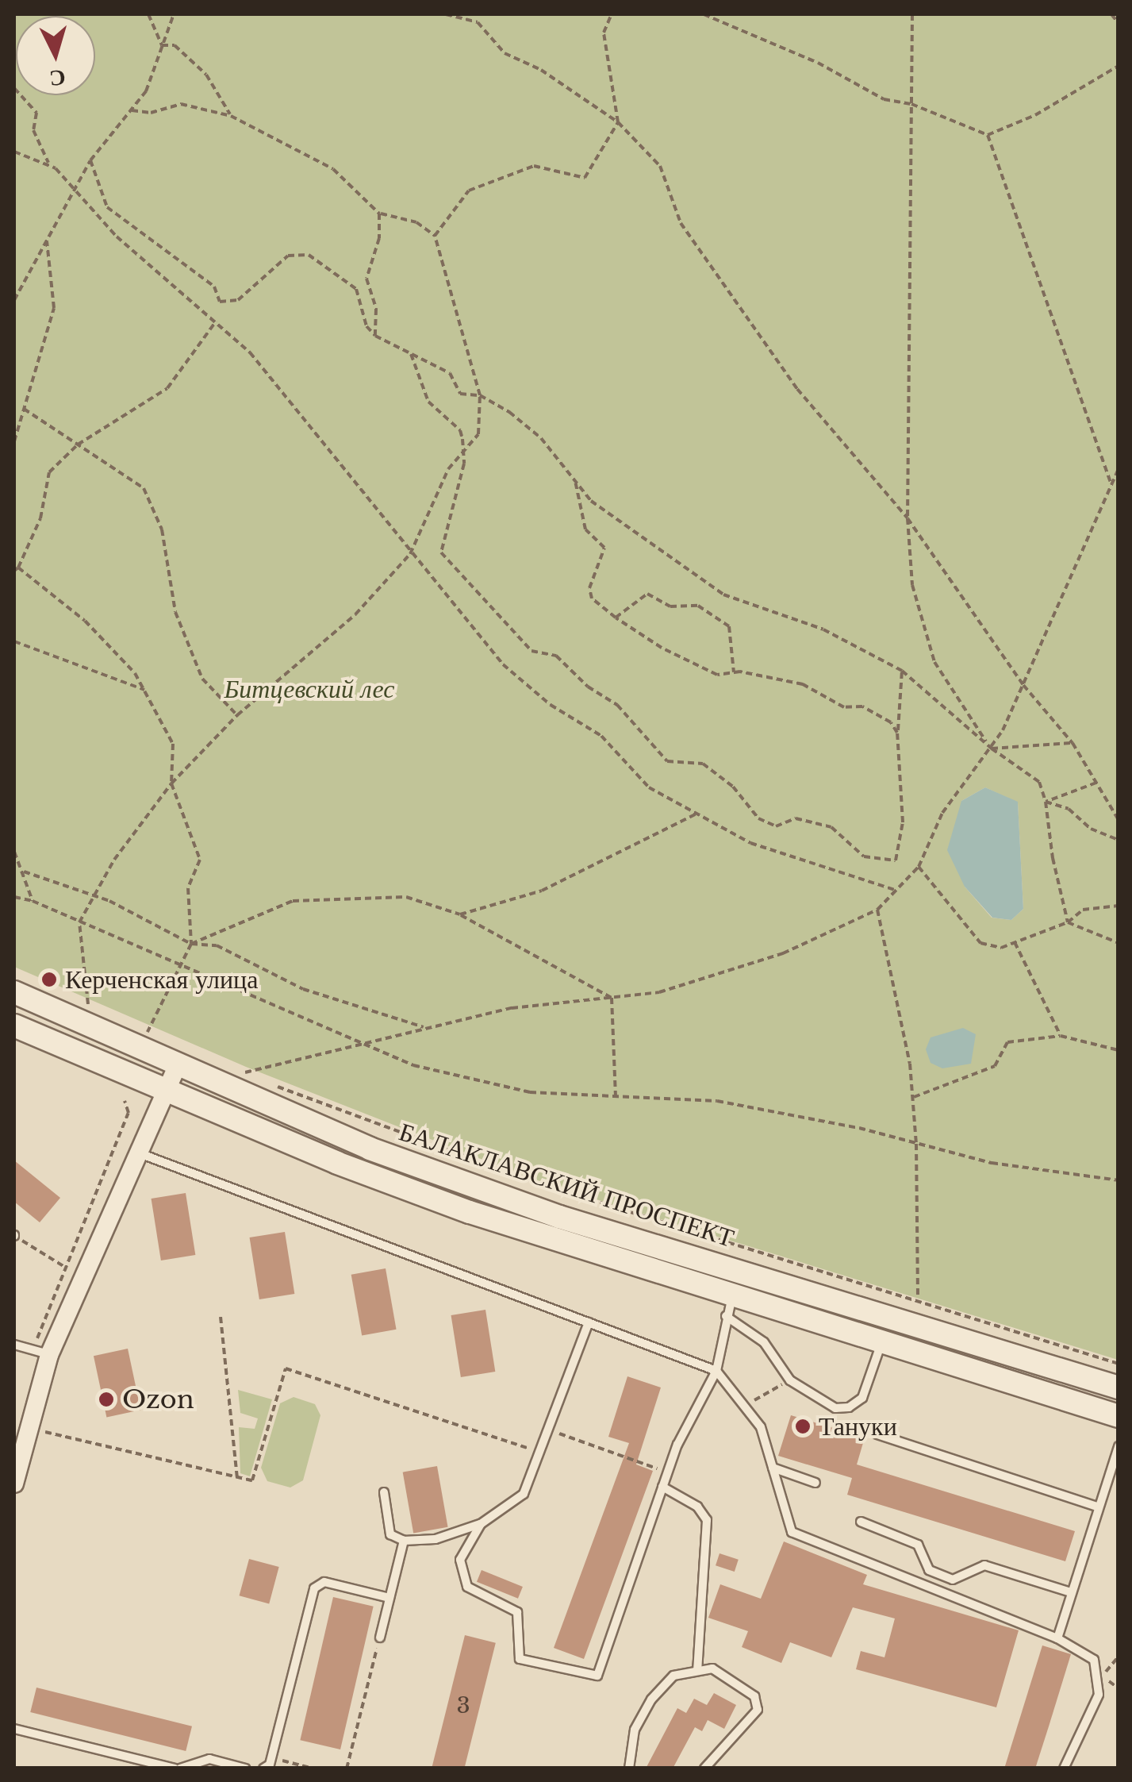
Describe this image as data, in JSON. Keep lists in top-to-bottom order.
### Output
{
  "streets": {
    "main road": ["БАЛАКЛАВСКИЙ ПРОСПЕКТ"]
  },
  "parks": ["Битцевский лес"],
  "places": ["Керченская улица", "Ozon", "Тануки"],
  "house_numbers": ["3"],
  "north": "bottom"
}
